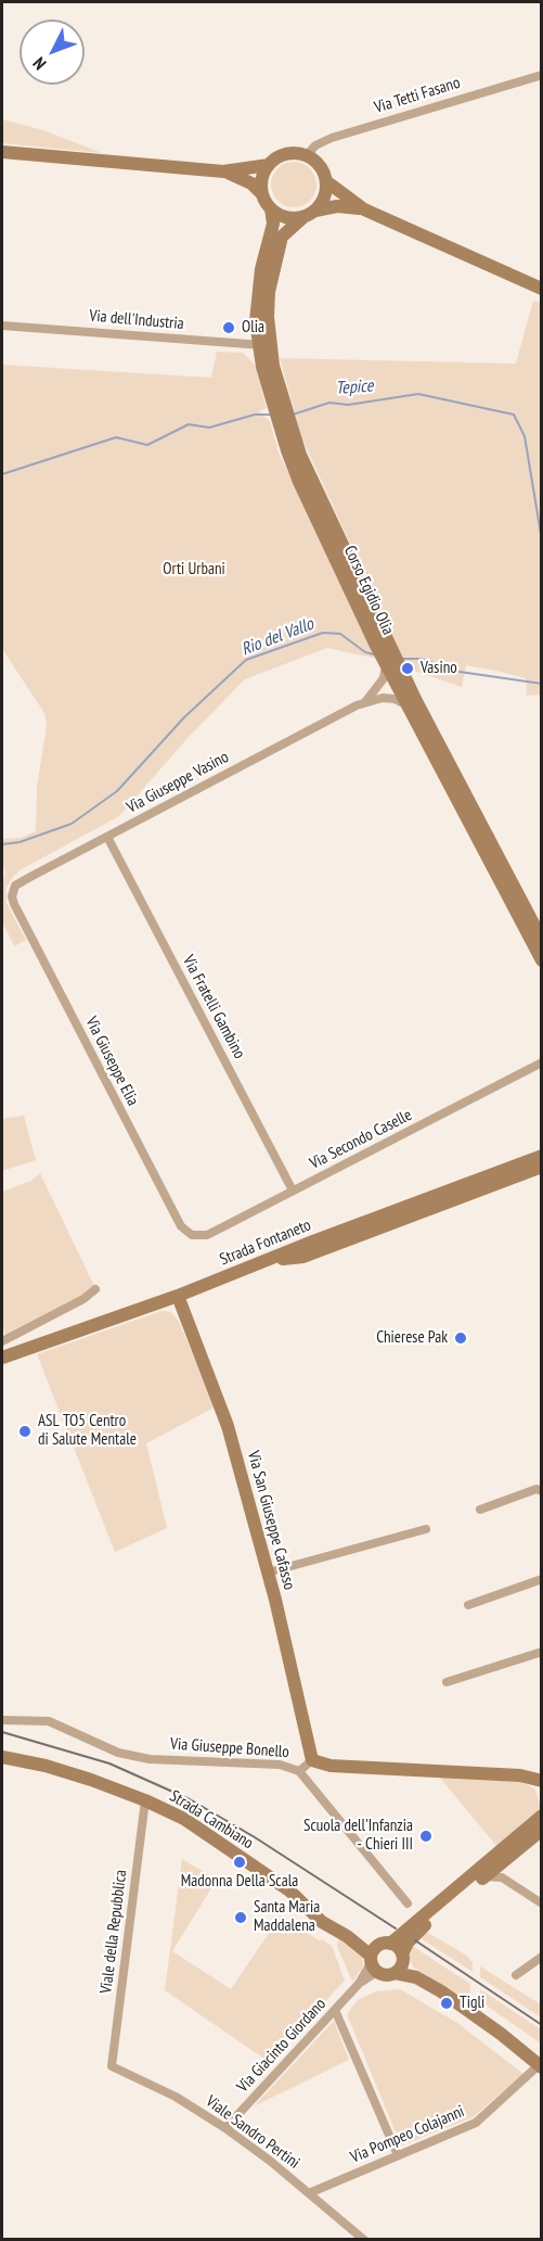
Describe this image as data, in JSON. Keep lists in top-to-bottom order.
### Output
{
  "streets": {
    "street": [
      "Via Tetti Fasano",
      "Via dell'Industria",
      "Corso Egidio Olia",
      "Via Giuseppe Vasino",
      "Via Fratelli Gambino",
      "Via Giuseppe Elia",
      "Via Secondo Caselle",
      "Strada Fontaneto",
      "Via San Giuseppe Cafasso",
      "Via Giuseppe Bonello",
      "Strada Cambiano",
      "Viale della Repubblica",
      "Via Giacinto Giordano",
      "Viale Sandro Pertini",
      "Via Pompeo Colajanni"
    ]
  },
  "crossings": [
    ["Via Tetti Fasano", "Corso Egidio Olia"],
    ["Via dell'Industria", "Corso Egidio Olia"],
    ["Corso Egidio Olia", "Via Giuseppe Vasino"],
    ["Via Giuseppe Vasino", "Via Fratelli Gambino"],
    ["Via Giuseppe Vasino", "Via Giuseppe Elia"],
    ["Via Fratelli Gambino", "Via Secondo Caselle"],
    ["Via Giuseppe Elia", "Via Secondo Caselle"],
    ["Strada Fontaneto", "Via San Giuseppe Cafasso"],
    ["Via San Giuseppe Cafasso", "Via Giuseppe Bonello"],
    ["Strada Cambiano", "Viale della Repubblica"],
    ["Strada Cambiano", "Via Giacinto Giordano"],
    ["Viale della Repubblica", "Viale Sandro Pertini"],
    ["Via Giacinto Giordano", "Viale Sandro Pertini"],
    ["Viale Sandro Pertini", "Via Pompeo Colajanni"]
  ],
  "water": ["Tepice", "Rio del Vallo"],
  "parks": ["Orti Urbani"],
  "places": [
    "Olia",
    "Vasino",
    "Chierese Pak",
    "ASL TO5 Centro di Salute Mentale",
    "Scuola dell'Infanzia - Chieri III",
    "Madonna Della Scala",
    "Santa Maria Maddalena",
    "Tigli"
  ],
  "north": "bottom left"
}
